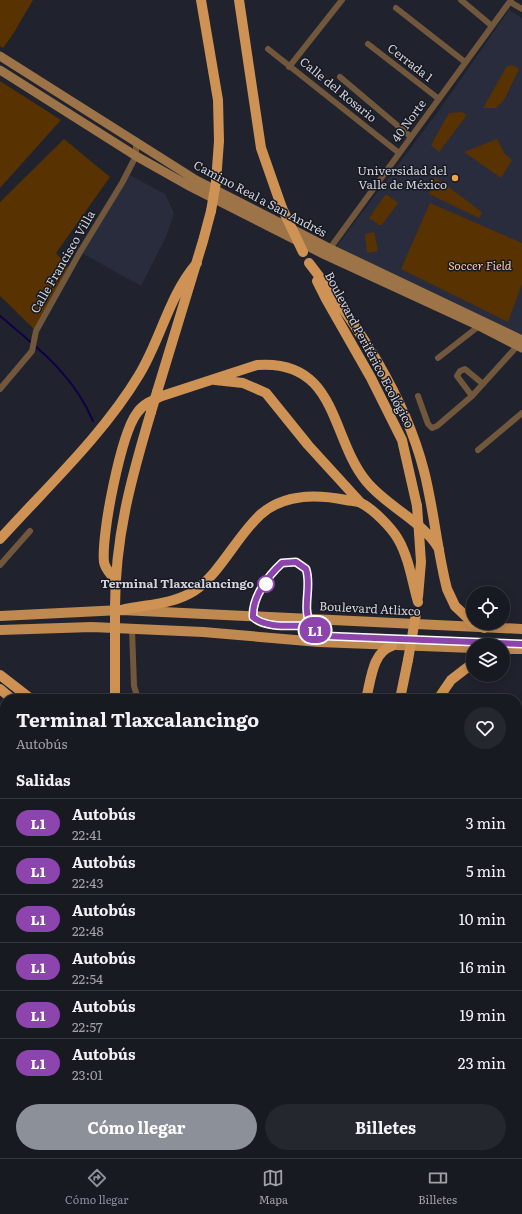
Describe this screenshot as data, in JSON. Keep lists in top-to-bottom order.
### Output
{
  "streets": {
    "highway": ["Boulevard Periférico Ecológico"],
    "main road": ["Camino Real a San Andrés", "Boulevard Atlixco"],
    "street": [
      "Cerrada 1",
      "Calle del Rosario",
      "40 Norte",
      "Calle Francisco Villa"
    ]
  },
  "crossings": [
    ["Cerrada 1", "40 Norte"],
    ["Calle del Rosario", "40 Norte"],
    ["40 Norte", "Camino Real a San Andrés"],
    ["Camino Real a San Andrés", "Calle Francisco Villa"]
  ],
  "parks": ["Soccer Field"],
  "places": ["Universidad del Valle de México", "Terminal Tlaxcalancingo"],
  "lines": ["bus line L1"],
  "page": {
    "on_map": "L1",
    "heading": [
      ["Terminal Tlaxcalancingo", "Autobús"],
      "Salidas"
    ],
    "list": [
      {
        "mark": "L1",
        "name": "Autobús",
        "note": "22:41",
        "value": "3 min"
      },
      {
        "mark": "L1",
        "name": "Autobús",
        "note": "22:43",
        "value": "5 min"
      },
      {
        "mark": "L1",
        "name": "Autobús",
        "note": "22:48",
        "value": "10 min"
      },
      {
        "mark": "L1",
        "name": "Autobús",
        "note": "22:54",
        "value": "16 min"
      },
      {
        "mark": "L1",
        "name": "Autobús",
        "note": "22:57",
        "value": "19 min"
      },
      {
        "mark": "L1",
        "name": "Autobús",
        "note": "23:01",
        "value": "23 min"
      }
    ],
    "buttons": ["Cómo llegar", "Billetes"],
    "tabs": ["Cómo llegar", "Mapa", "Billetes"]
  }
}
